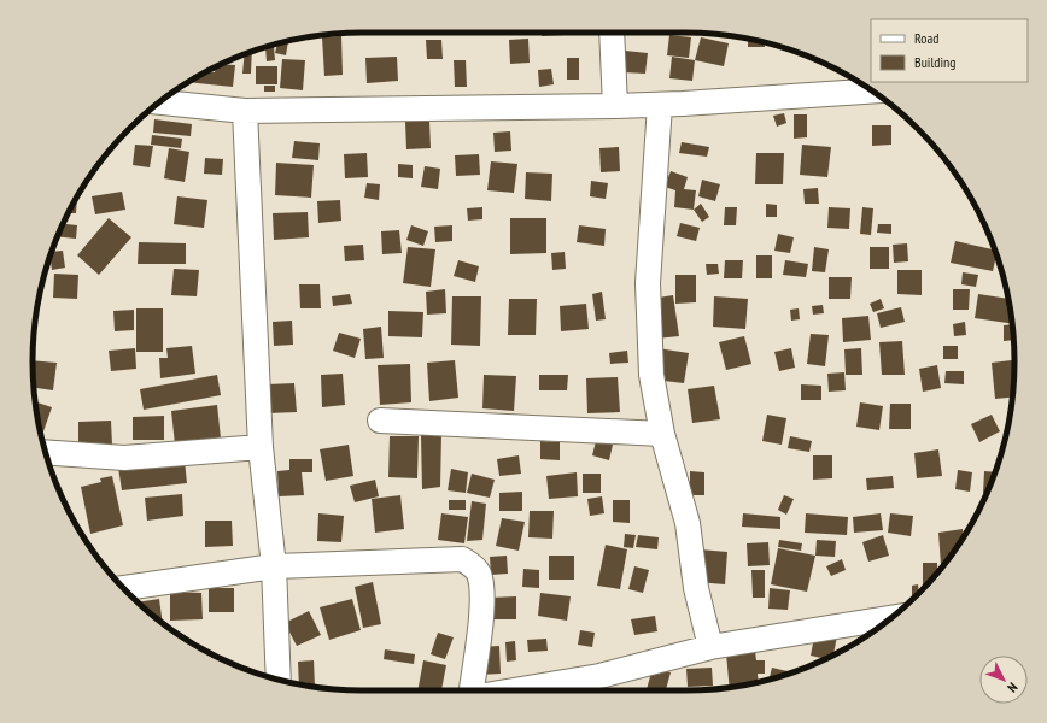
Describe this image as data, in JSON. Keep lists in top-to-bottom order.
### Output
{
  "legend": ["Road", "Building"],
  "north": "bottom right"
}
